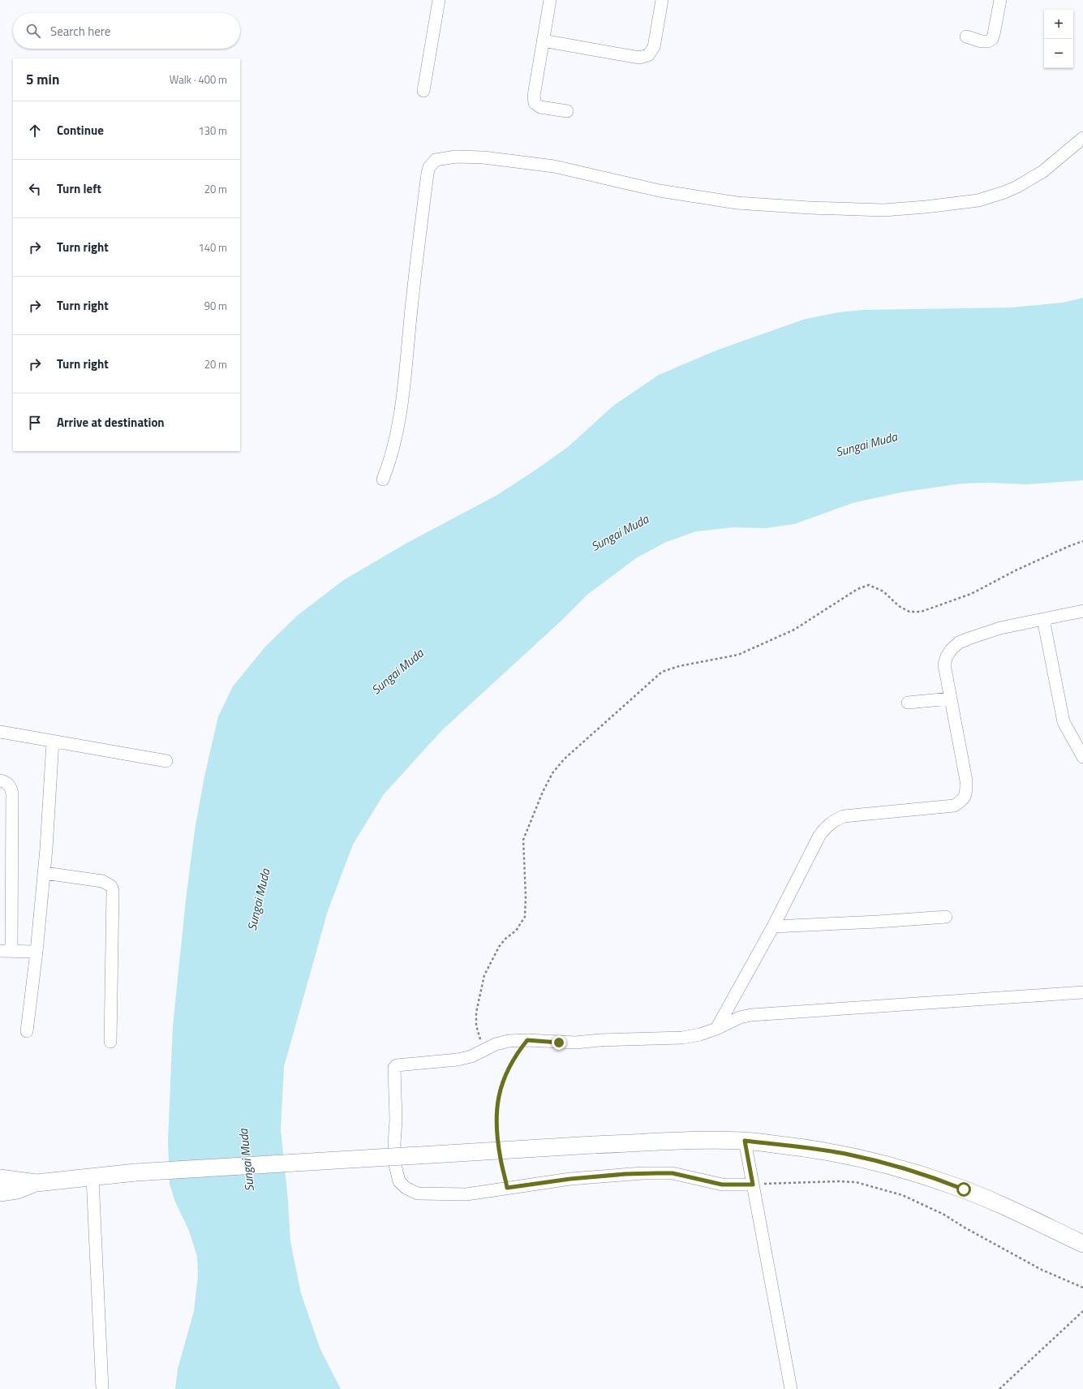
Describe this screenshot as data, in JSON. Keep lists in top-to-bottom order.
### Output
{
  "water": ["Sungai Muda"],
  "page": {
    "map_buttons": ["+", "−"],
    "search": "Search here",
    "heading": ["5 min", "Walk · 400 m"],
    "list": [
      ["Continue", "130 m"],
      ["Turn left", "20 m"],
      ["Turn right", "140 m"],
      ["Turn right", "90 m"],
      ["Turn right", "20 m"],
      "Arrive at destination"
    ]
  }
}
